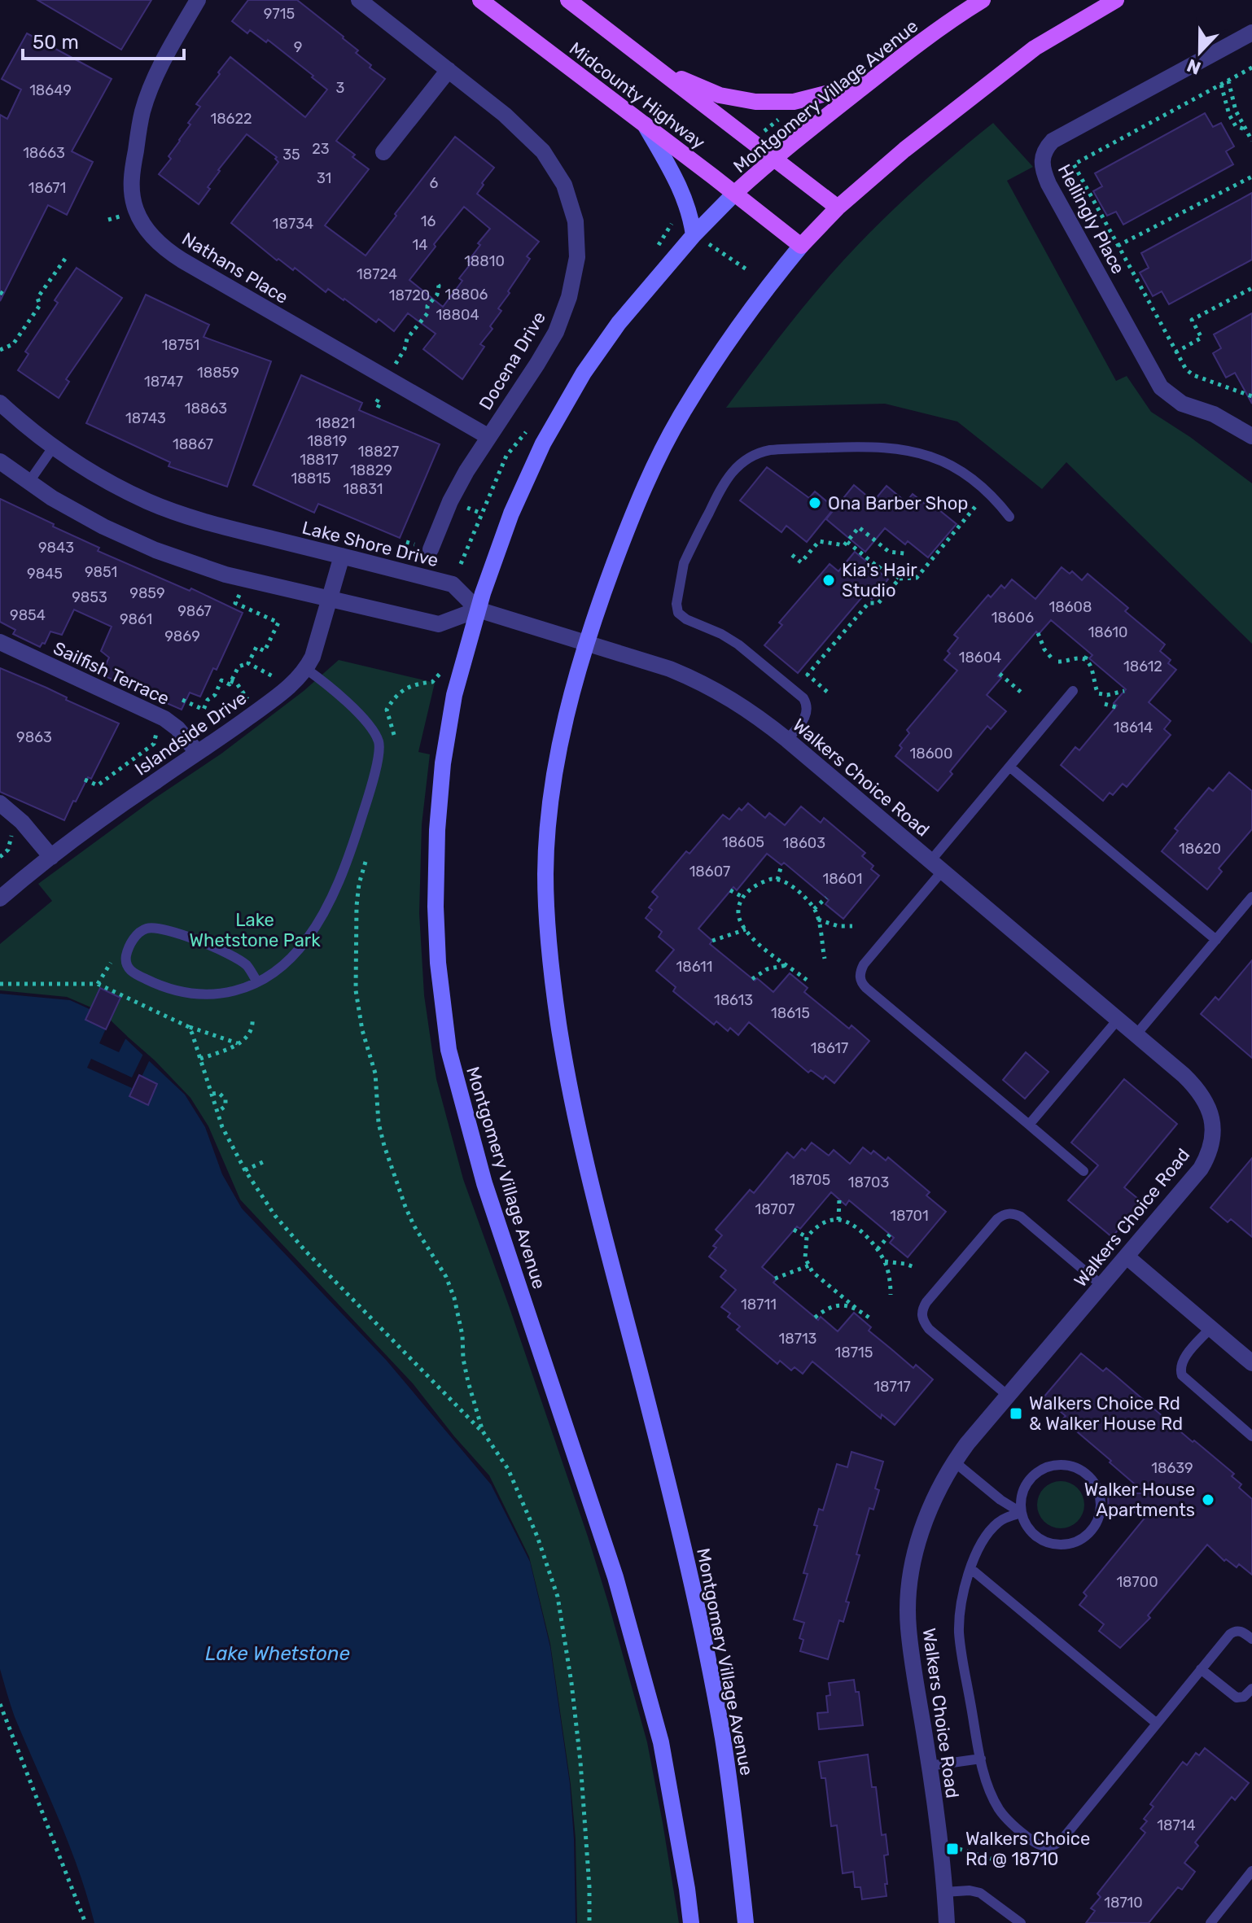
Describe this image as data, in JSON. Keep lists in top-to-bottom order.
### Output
{
  "streets": {
    "main road": ["Midcounty Highway", "Montgomery Village Avenue"],
    "street": [
      "Hellingly Place",
      "Nathans Place",
      "Docena Drive",
      "Lake Shore Drive",
      "Sailfish Terrace",
      "Islandside Drive",
      "Walkers Choice Road"
    ]
  },
  "crossings": [
    ["Midcounty Highway", "Montgomery Village Avenue"],
    ["Montgomery Village Avenue", "Lake Shore Drive"],
    ["Montgomery Village Avenue", "Walkers Choice Road"],
    ["Nathans Place", "Docena Drive"],
    ["Lake Shore Drive", "Islandside Drive"],
    ["Lake Shore Drive", "Walkers Choice Road"],
    ["Sailfish Terrace", "Islandside Drive"]
  ],
  "water": ["Lake Whetstone"],
  "parks": ["Lake Whetstone Park"],
  "places": {
    "other": ["Ona Barber Shop", "Kia's Hair Studio", "Walker House Apartments"],
    "transit": ["Walkers Choice Rd & Walker House Rd", "Walkers Choice Rd @ 18710"]
  },
  "house_numbers": [
    "9715",
    "9",
    "3",
    "18649",
    "18622",
    "23",
    "18663",
    "35",
    "31",
    "6",
    "18671",
    "16",
    "18734",
    "14",
    "18810",
    "18724",
    "18806",
    "18720",
    "18804",
    "18751",
    "18859",
    "18747",
    "18863",
    "18743",
    "18821",
    "18819",
    "18867",
    "18827",
    "18817",
    "18829",
    "18815",
    "18831",
    "9843",
    "9851",
    "9845",
    "9859",
    "9853",
    "18608",
    "9867",
    "9854",
    "18606",
    "9861",
    "18610",
    "9869",
    "18604",
    "18612",
    "18614",
    "9863",
    "18600",
    "18605",
    "18603",
    "18620",
    "18607",
    "18601",
    "18611",
    "18613",
    "18615",
    "18617",
    "18705",
    "18703",
    "18707",
    "18701",
    "18711",
    "18713",
    "18715",
    "18717",
    "18639",
    "18700",
    "18714",
    "18710"
  ],
  "scale_bar": "50 m",
  "north": "bottom"
}
